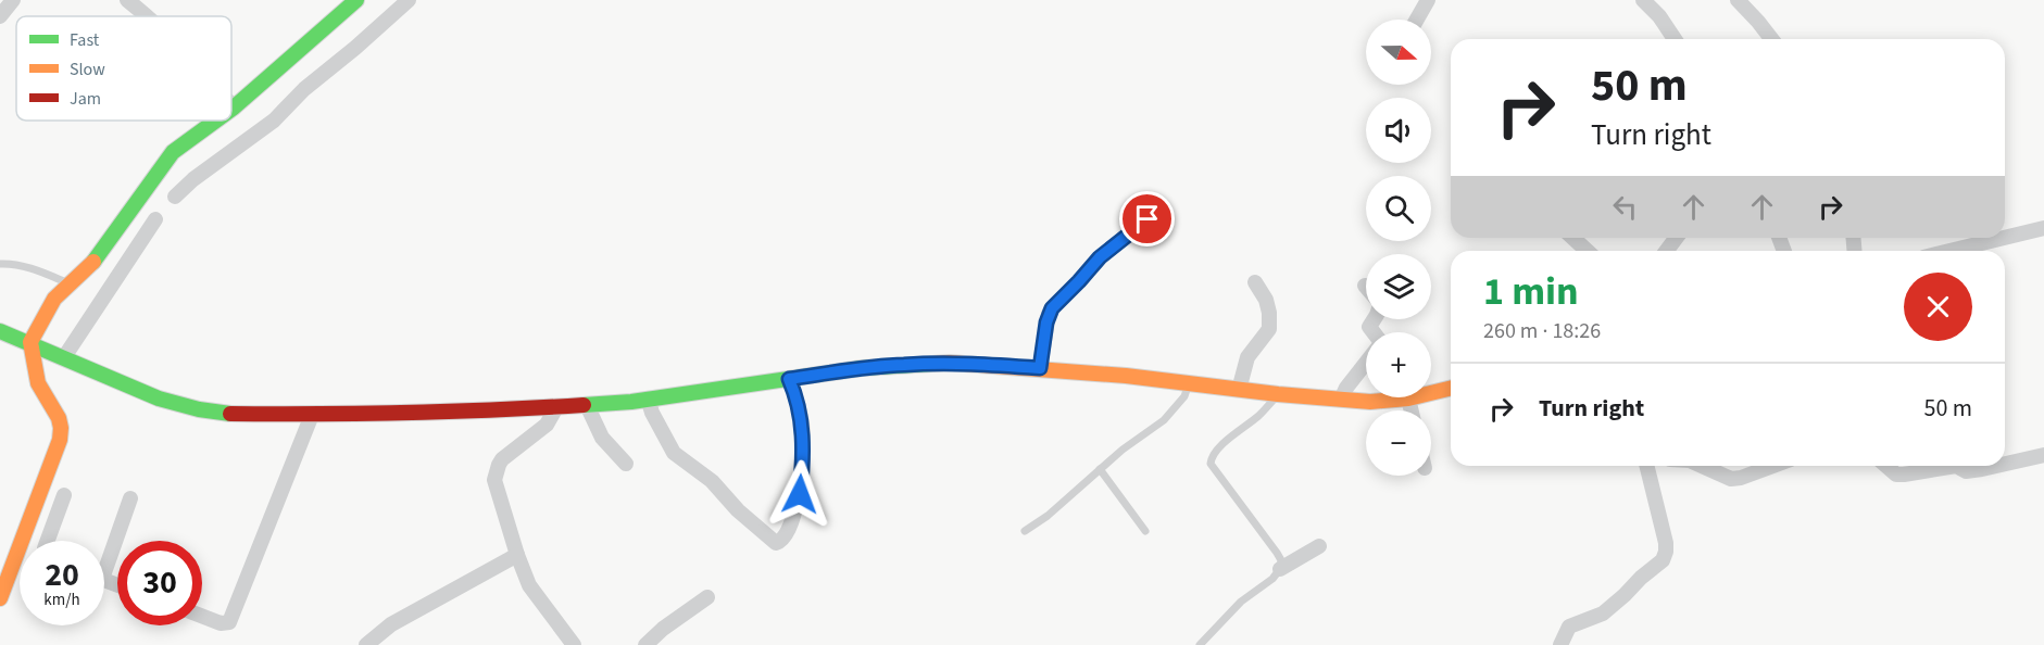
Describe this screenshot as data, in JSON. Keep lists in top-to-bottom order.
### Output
{
  "legend": ["Fast", "Slow", "Jam"],
  "north": "right",
  "page": {
    "map_buttons": ["+", "−"],
    "turn": ["50 m", "Turn right"],
    "heading": ["1 min", "260 m · 18:26"],
    "list": [
      {
        "name": "Turn right",
        "value": "50 m"
      }
    ],
    "speed": "20 km/h",
    "limit": "30"
  }
}
